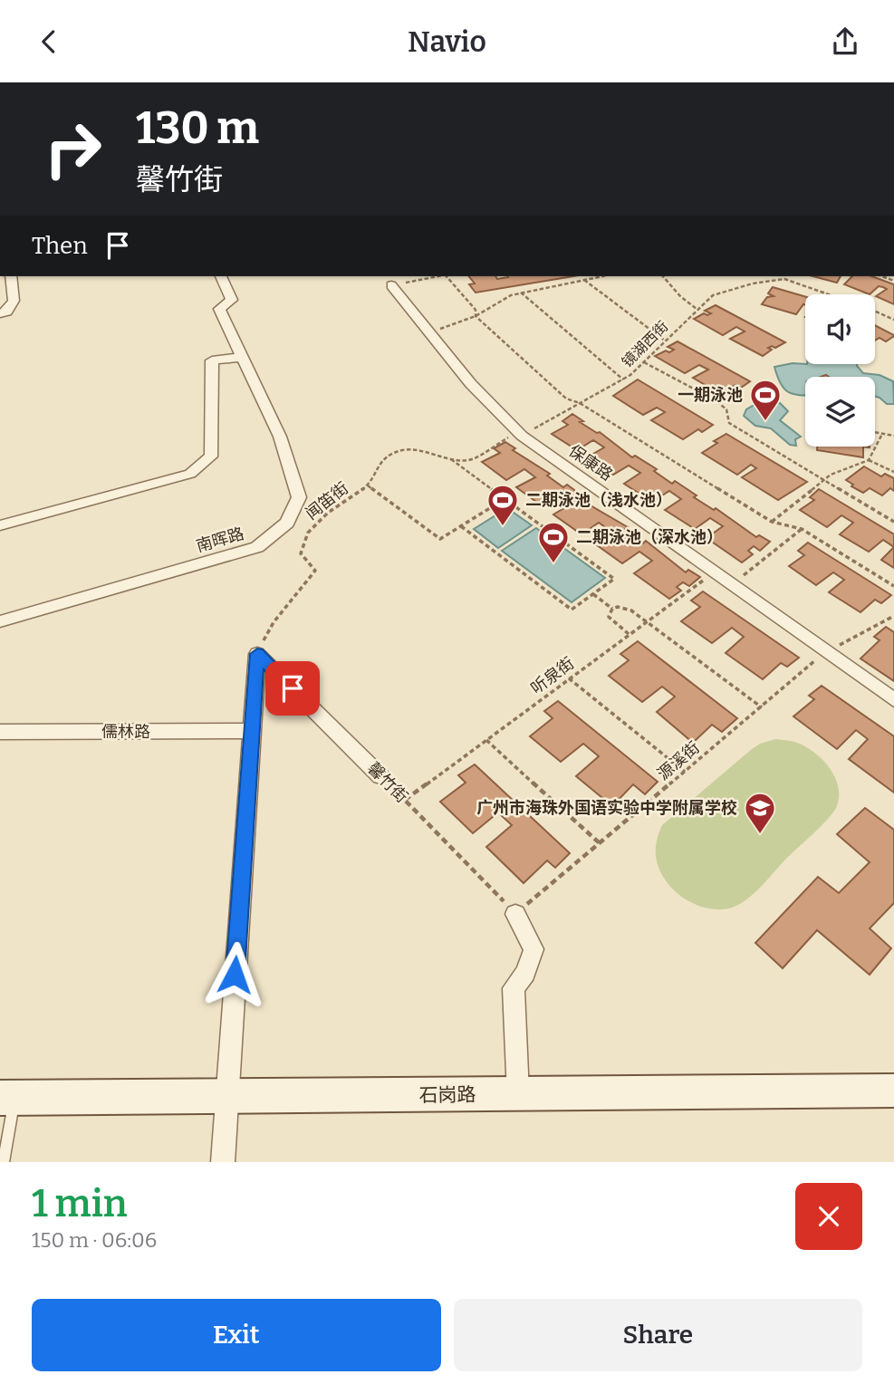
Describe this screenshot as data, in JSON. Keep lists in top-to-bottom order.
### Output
{
  "streets": {
    "street": [
      "保康路",
      "南晖路",
      "儒林路",
      "馨竹街",
      "石岗路"
    ],
    "path": [
      "镜湖西街",
      "闻笛街",
      "听泉街",
      "源溪街"
    ]
  },
  "crossings": [
    ["镜湖西街", "保康路"],
    ["镜湖西街", "闻笛街"],
    ["保康路", "闻笛街"],
    ["保康路", "听泉街"],
    ["保康路", "源溪街"],
    ["闻笛街", "馨竹街"],
    ["听泉街", "馨竹街"],
    ["源溪街", "馨竹街"]
  ],
  "places": {
    "sports": ["一期泳池", "二期泳池（浅水池）", "二期泳池（深水池）"],
    "school or university": ["广州市海珠外国语实验中学附属学校"]
  },
  "page": {
    "header": "Navio",
    "turn": ["130 m", "馨竹街"],
    "then": "Then",
    "heading": ["1 min", "150 m · 06:06"],
    "buttons": ["Exit", "Share"]
  }
}
